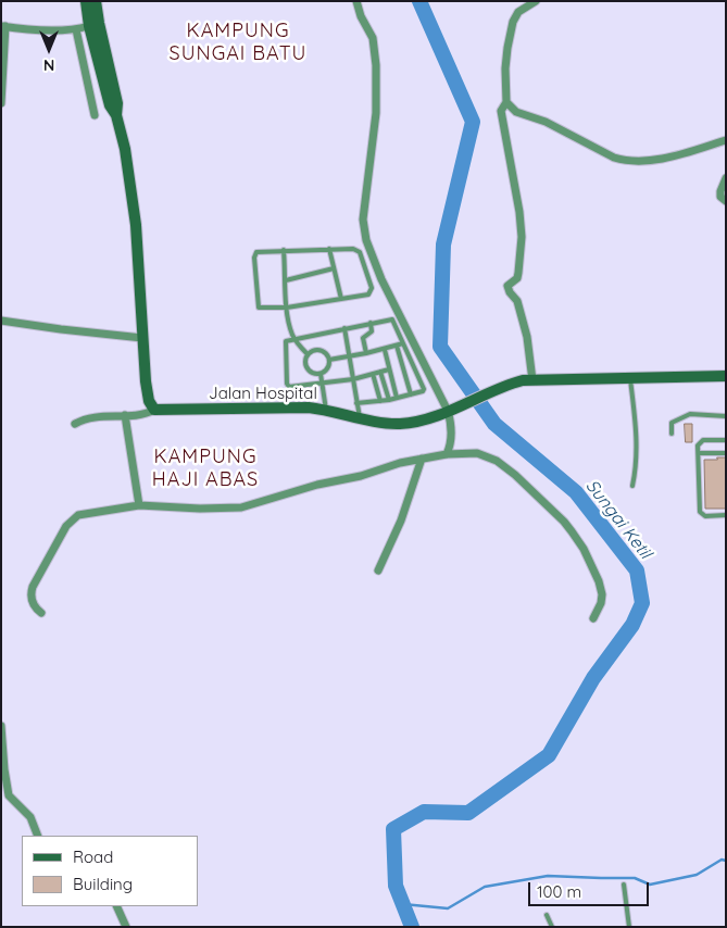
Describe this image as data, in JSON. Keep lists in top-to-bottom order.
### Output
{
  "streets": {
    "main road": ["Jalan Hospital"]
  },
  "districts": ["KAMPUNG SUNGAI BATU", "KAMPUNG HAJI ABAS"],
  "water": ["Sungai Ketil"],
  "legend": ["Road", "Building"],
  "scale_bar": "100 m",
  "north": "bottom"
}
